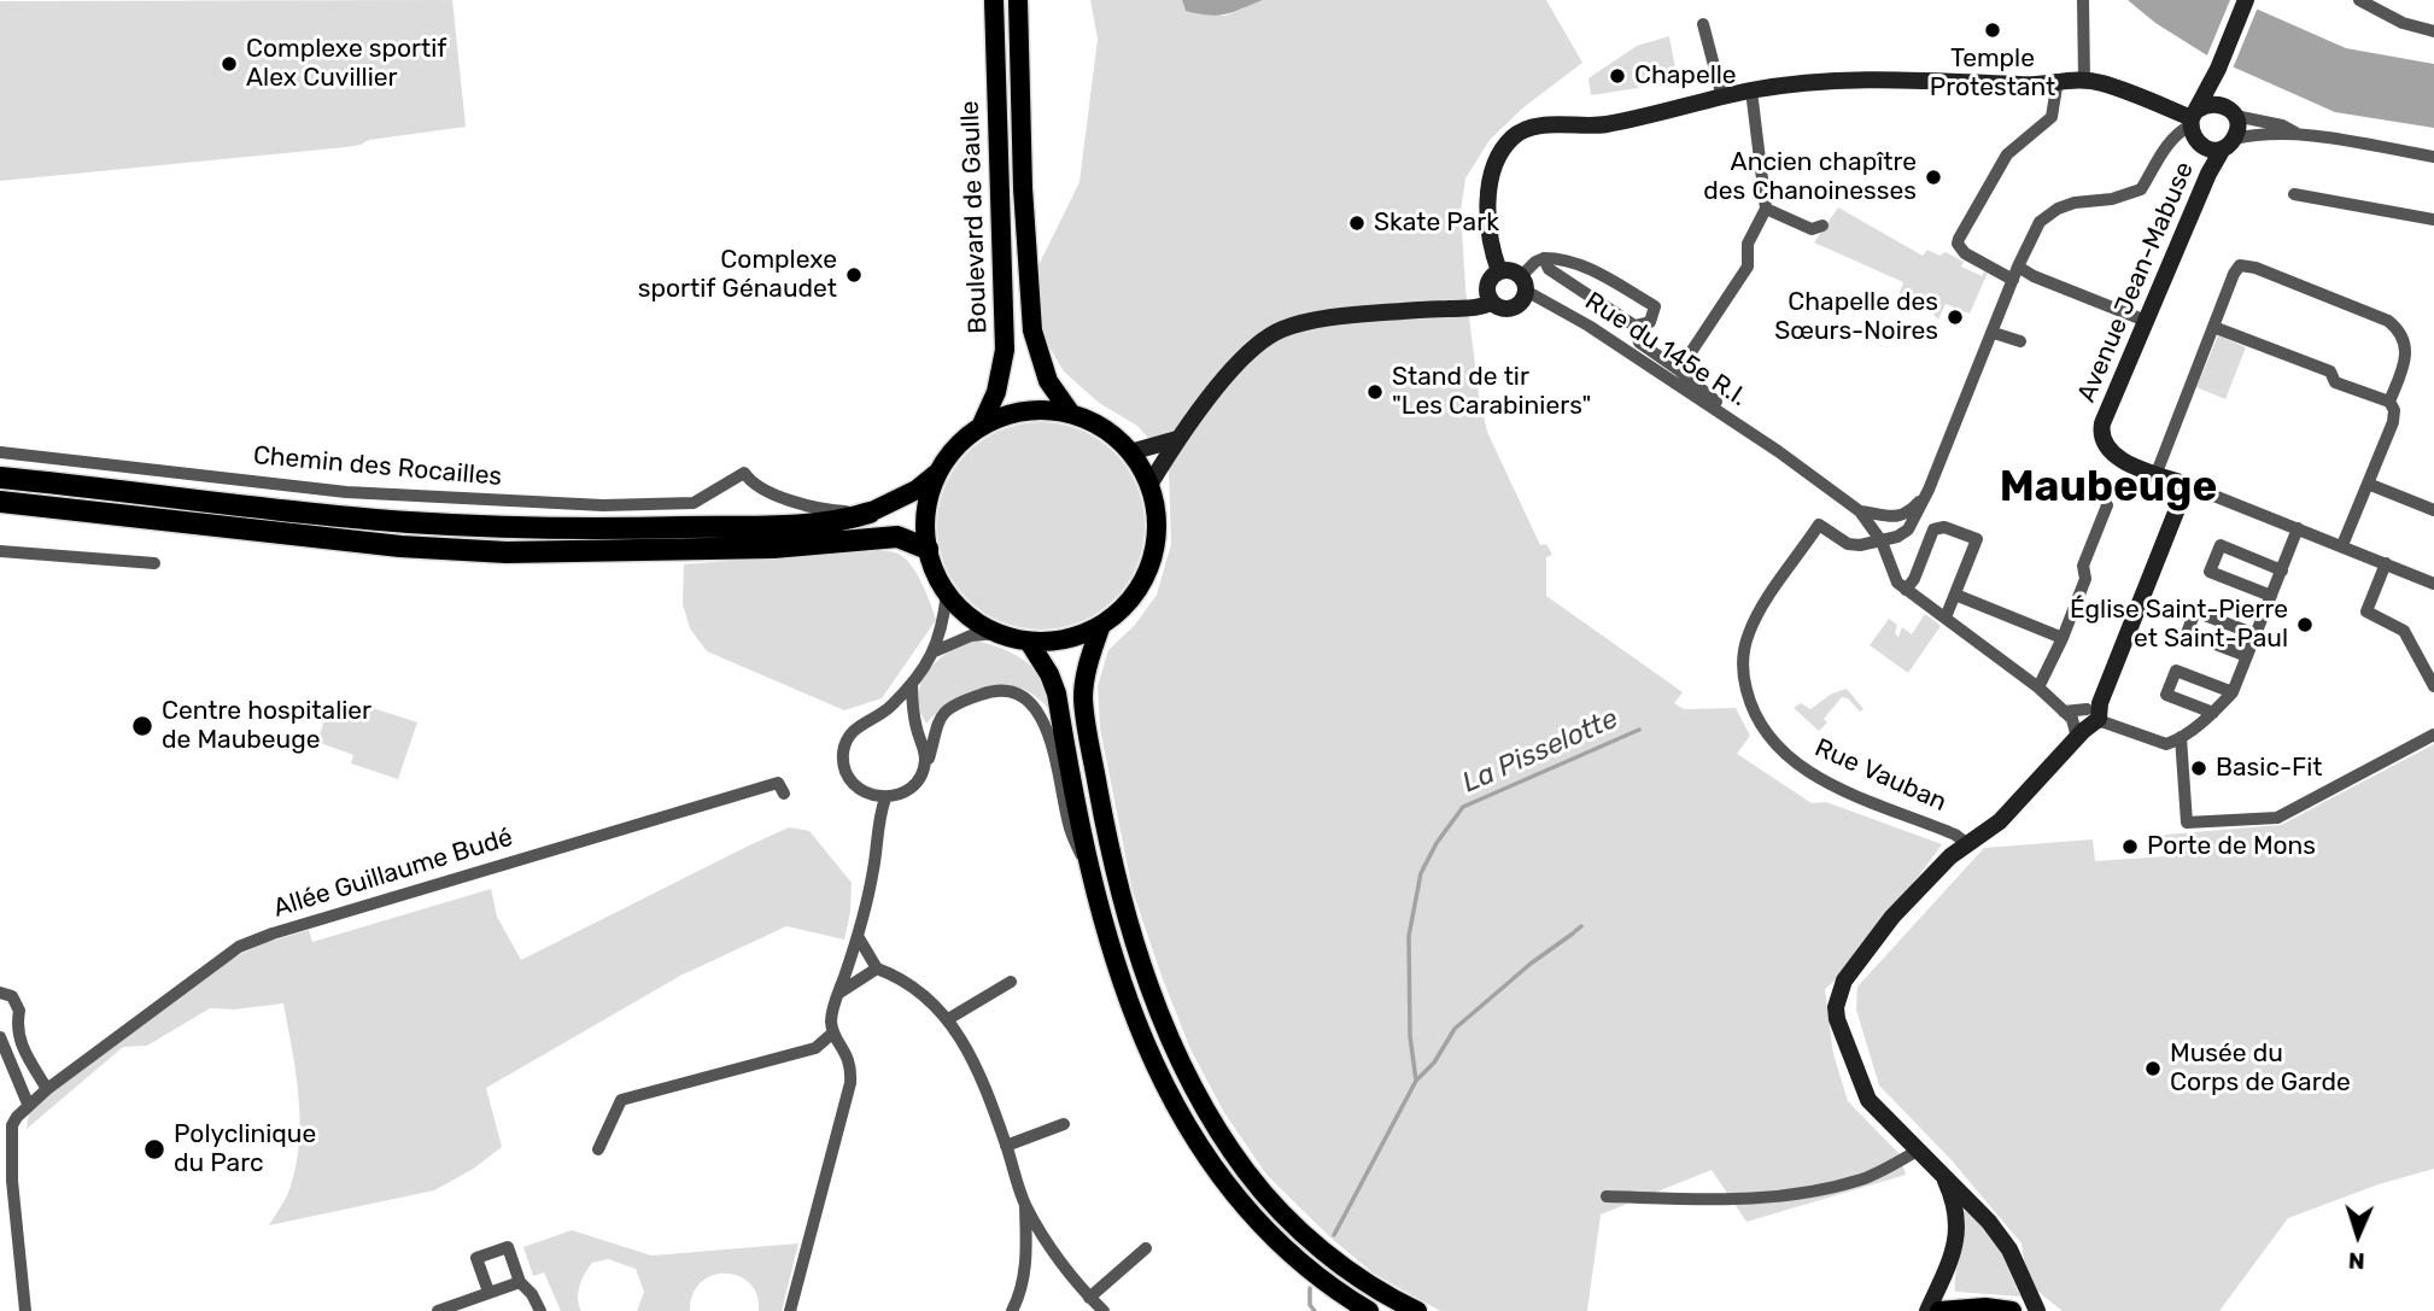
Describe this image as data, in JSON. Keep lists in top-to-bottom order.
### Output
{
  "streets": {
    "main road": ["Boulevard de Gaulle", "Avenue Jean-Mabuse"],
    "street": [
      "Rue du 145e R.I.",
      "Chemin des Rocailles",
      "Rue Vauban",
      "Allée Guillaume Budé"
    ]
  },
  "crossings": [
    ["Rue du 145e R.I.", "Rue Vauban"]
  ],
  "districts": ["Maubeuge"],
  "water": ["La Pisselotte"],
  "places": [
    "Temple Protestant",
    "Complexe sportif Alex Cuvillier",
    "Chapelle",
    "Ancien chapître des Chanoinesses",
    "Skate Park",
    "Complexe sportif Génaudet",
    "Chapelle des Sœurs-Noires",
    "Stand de tir \"Les Carabiniers\"",
    "Église Saint-Pierre et Saint-Paul",
    "Centre hospitalier de Maubeuge",
    "Basic-Fit",
    "Porte de Mons",
    "Musée du Corps de Garde",
    "Polyclinique du Parc"
  ],
  "north": "bottom"
}
